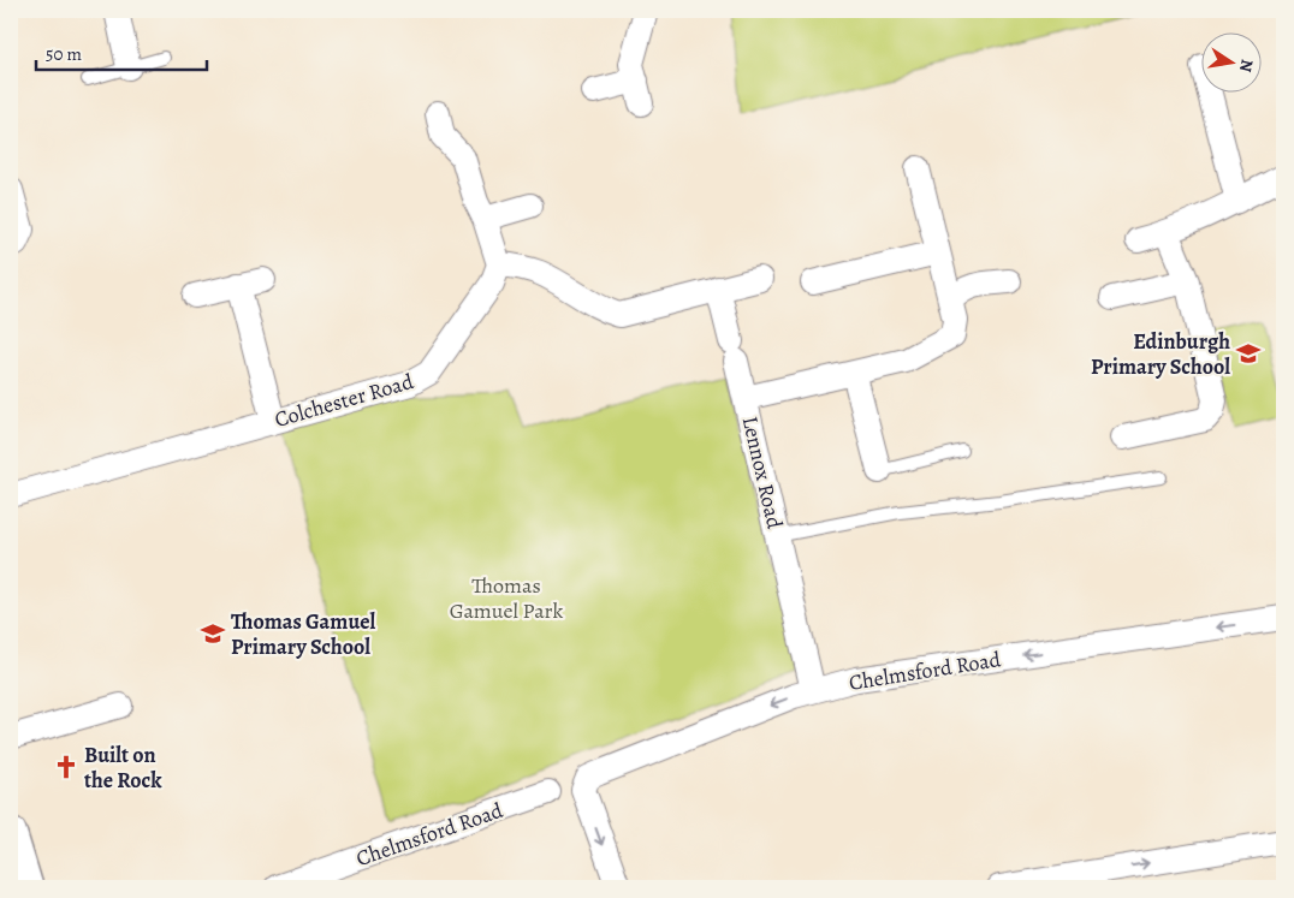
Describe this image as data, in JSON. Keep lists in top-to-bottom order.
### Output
{
  "streets": {
    "street": ["Colchester Road", "Lennox Road", "Chelmsford Road"]
  },
  "crossings": [
    ["Lennox Road", "Chelmsford Road"]
  ],
  "one_way": ["Chelmsford Road"],
  "parks": ["Thomas Gamuel Park"],
  "places": {
    "school or university": ["Edinburgh Primary School", "Thomas Gamuel Primary School"],
    "church": ["Built on the Rock"]
  },
  "scale_bar": "50 m",
  "north": "right"
}
